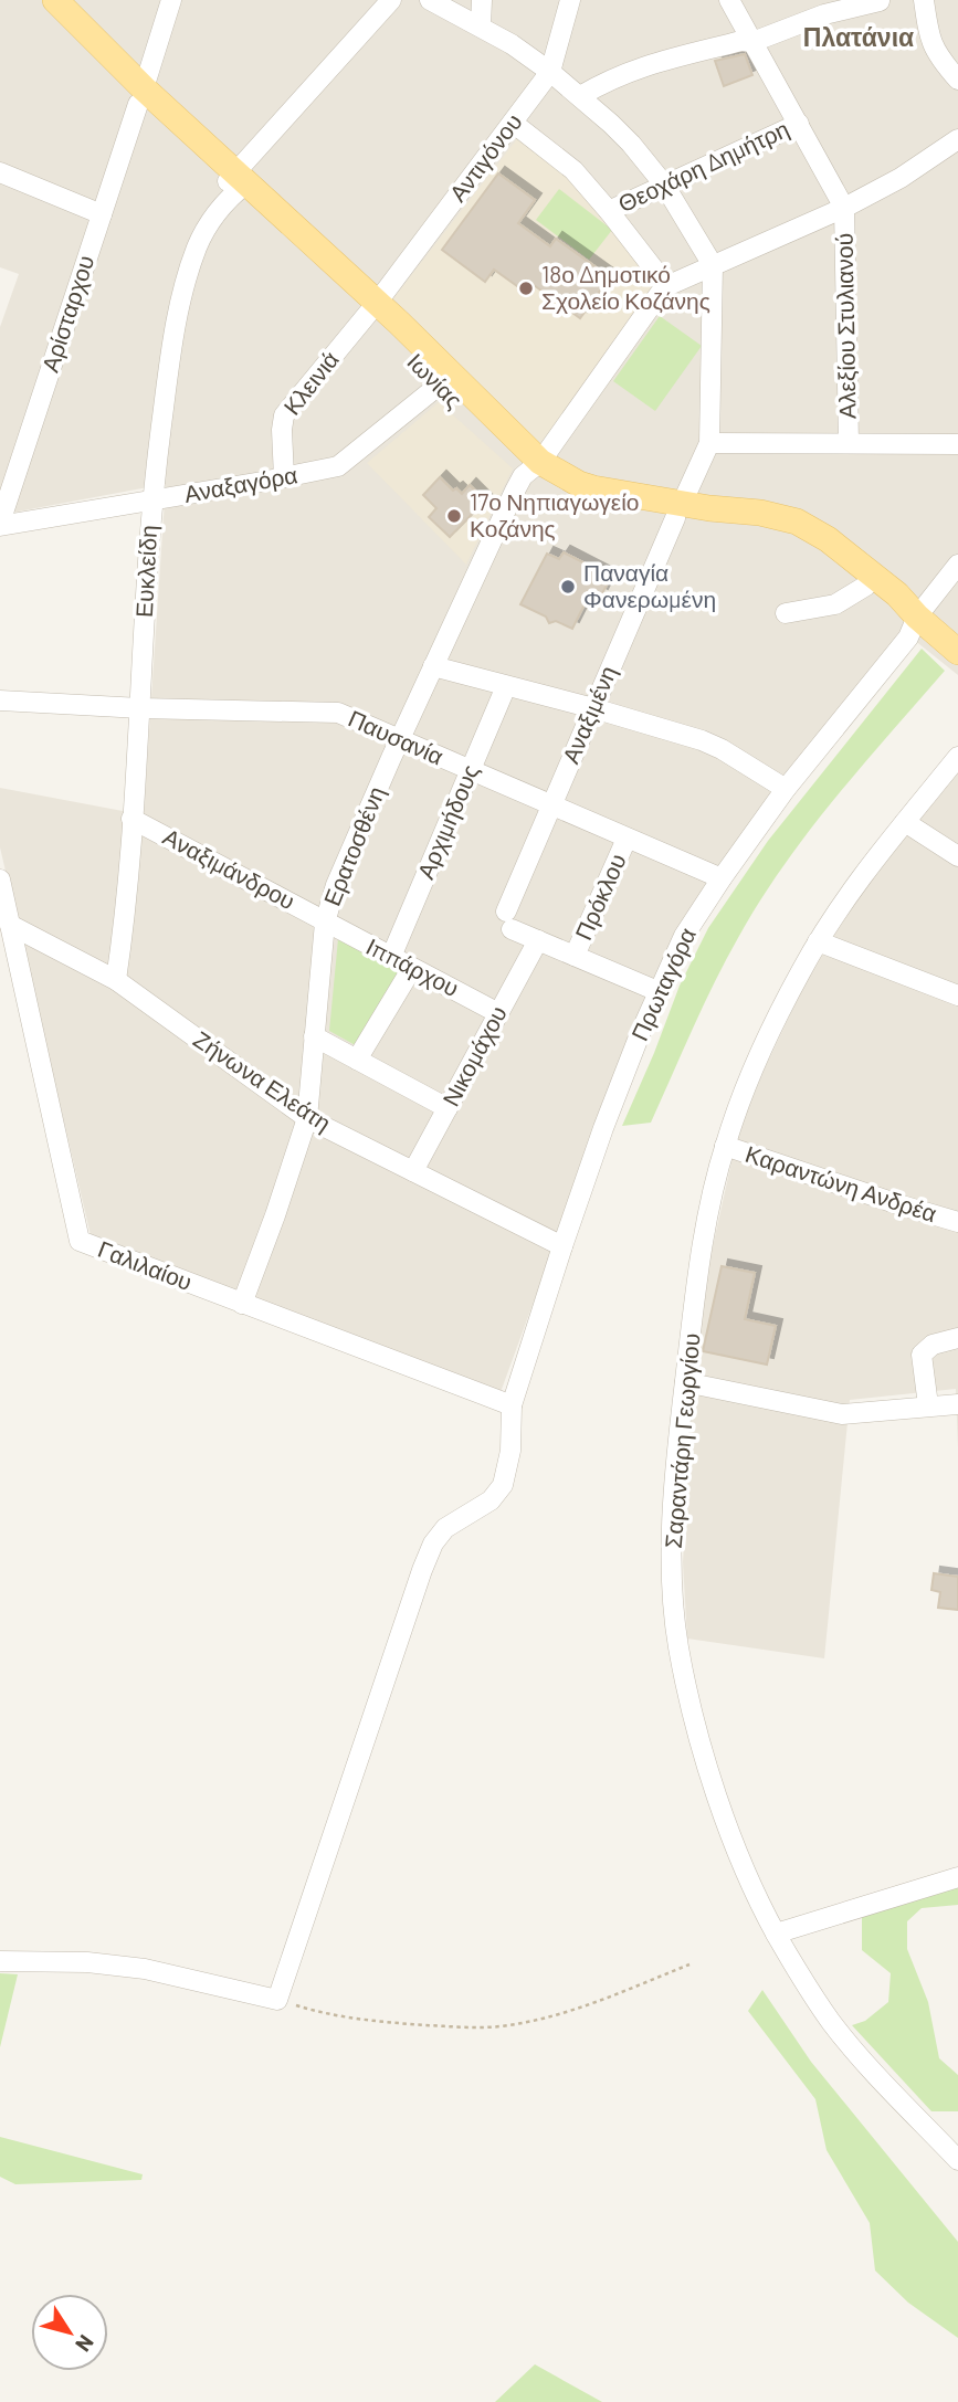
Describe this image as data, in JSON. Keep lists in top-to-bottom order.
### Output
{
  "streets": {
    "main road": ["Ιωνίας"],
    "street": [
      "Αντιγόνου",
      "Θεοχάρη Δημήτρη",
      "Αρίσταρχου",
      "Αλεξίου Στυλιανού",
      "Κλεινιά",
      "Αναξαγόρα",
      "Ευκλείδη",
      "Αναξιμένη",
      "Παυσανία",
      "Αρχιμήδους",
      "Ερατοσθένη",
      "Αναξιμάνδρου",
      "Πρόκλου",
      "Ιππάρχου",
      "Πρωταγόρα",
      "Νικομάχου",
      "Ζήνωνα Ελεάτη",
      "Καραντώνη Ανδρέα",
      "Γαλιλαίου",
      "Σαραντάρη Γεωργίου"
    ]
  },
  "crossings": [
    ["Αντιγόνου", "Ιωνίας"],
    ["Αντιγόνου", "Κλεινιά"],
    ["Αρίσταρχου", "Ιωνίας"],
    ["Αρίσταρχου", "Αναξαγόρα"],
    ["Ιωνίας", "Κλεινιά"],
    ["Ιωνίας", "Αναξαγόρα"],
    ["Ιωνίας", "Ευκλείδη"],
    ["Ιωνίας", "Αναξιμένη"],
    ["Ιωνίας", "Ερατοσθένη"],
    ["Ιωνίας", "Πρωταγόρα"],
    ["Κλεινιά", "Αναξαγόρα"],
    ["Αναξαγόρα", "Ευκλείδη"],
    ["Ευκλείδη", "Παυσανία"],
    ["Ευκλείδη", "Αναξιμάνδρου"],
    ["Ευκλείδη", "Ζήνωνα Ελεάτη"],
    ["Αναξιμένη", "Παυσανία"],
    ["Αναξιμένη", "Νικομάχου"],
    ["Παυσανία", "Αρχιμήδους"],
    ["Παυσανία", "Ερατοσθένη"],
    ["Παυσανία", "Πρόκλου"],
    ["Παυσανία", "Πρωταγόρα"],
    ["Αρχιμήδους", "Ιππάρχου"],
    ["Ερατοσθένη", "Αναξιμάνδρου"],
    ["Ερατοσθένη", "Ιππάρχου"],
    ["Ερατοσθένη", "Ζήνωνα Ελεάτη"],
    ["Ερατοσθένη", "Γαλιλαίου"],
    ["Αναξιμάνδρου", "Ιππάρχου"],
    ["Ιππάρχου", "Νικομάχου"],
    ["Πρωταγόρα", "Ζήνωνα Ελεάτη"],
    ["Πρωταγόρα", "Γαλιλαίου"],
    ["Νικομάχου", "Ζήνωνα Ελεάτη"],
    ["Ζήνωνα Ελεάτη", "Γαλιλαίου"],
    ["Καραντώνη Ανδρέα", "Σαραντάρη Γεωργίου"]
  ],
  "districts": ["Πλατάνια"],
  "places": ["18ο Δημοτικό Σχολείο Κοζάνης", "17ο Νηπιαγωγείο Κοζάνης", "Παναγία Φανερωμένη"],
  "north": "bottom right"
}
